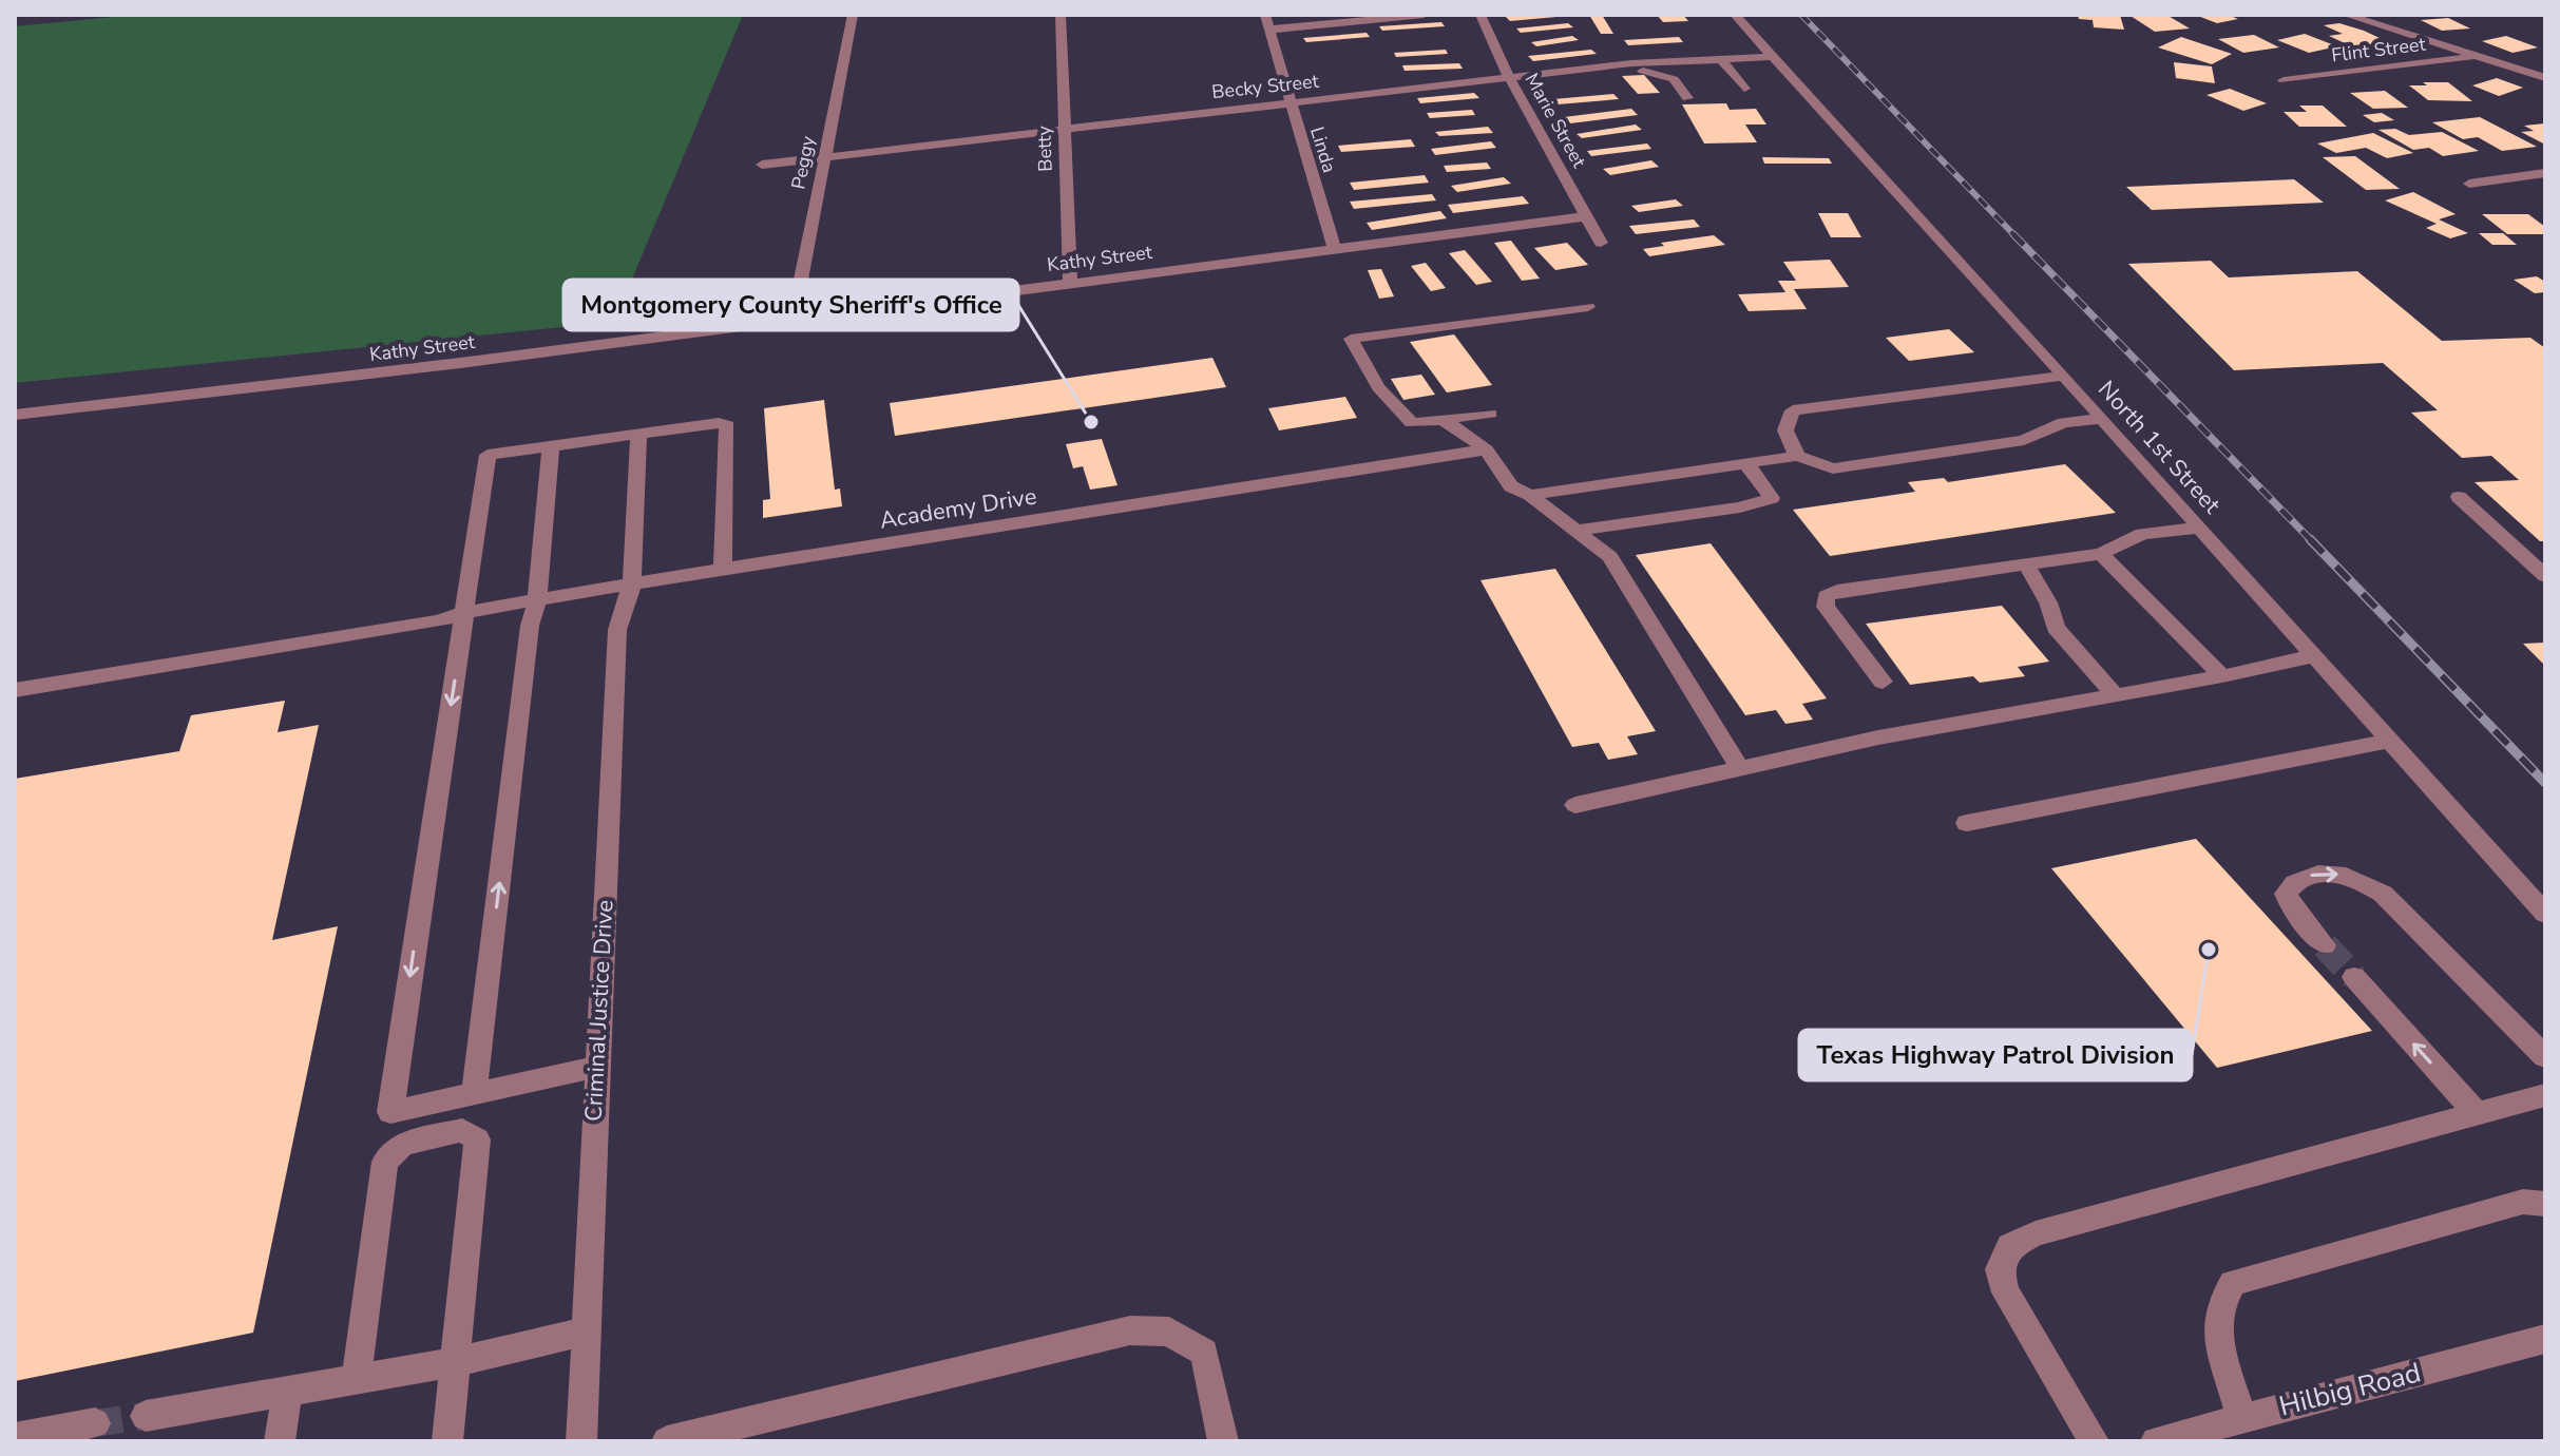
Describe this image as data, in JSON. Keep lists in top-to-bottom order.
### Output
{
  "streets": {
    "street": [
      "Flint Street",
      "Becky Street",
      "Marie Street",
      "Betty",
      "Linda",
      "Peggy",
      "Kathy Street",
      "North 1st Street",
      "Academy Drive",
      "Criminal Justice Drive",
      "Hilbig Road"
    ]
  },
  "crossings": [
    ["Becky Street", "Marie Street"],
    ["Becky Street", "Betty"],
    ["Becky Street", "Linda"],
    ["Becky Street", "Peggy"],
    ["Becky Street", "North 1st Street"],
    ["Marie Street", "Kathy Street"],
    ["Betty", "Kathy Street"],
    ["Linda", "Kathy Street"],
    ["Peggy", "Kathy Street"],
    ["Academy Drive", "Criminal Justice Drive"]
  ],
  "places": ["Montgomery County Sheriff's Office", "Texas Highway Patrol Division"]
}
